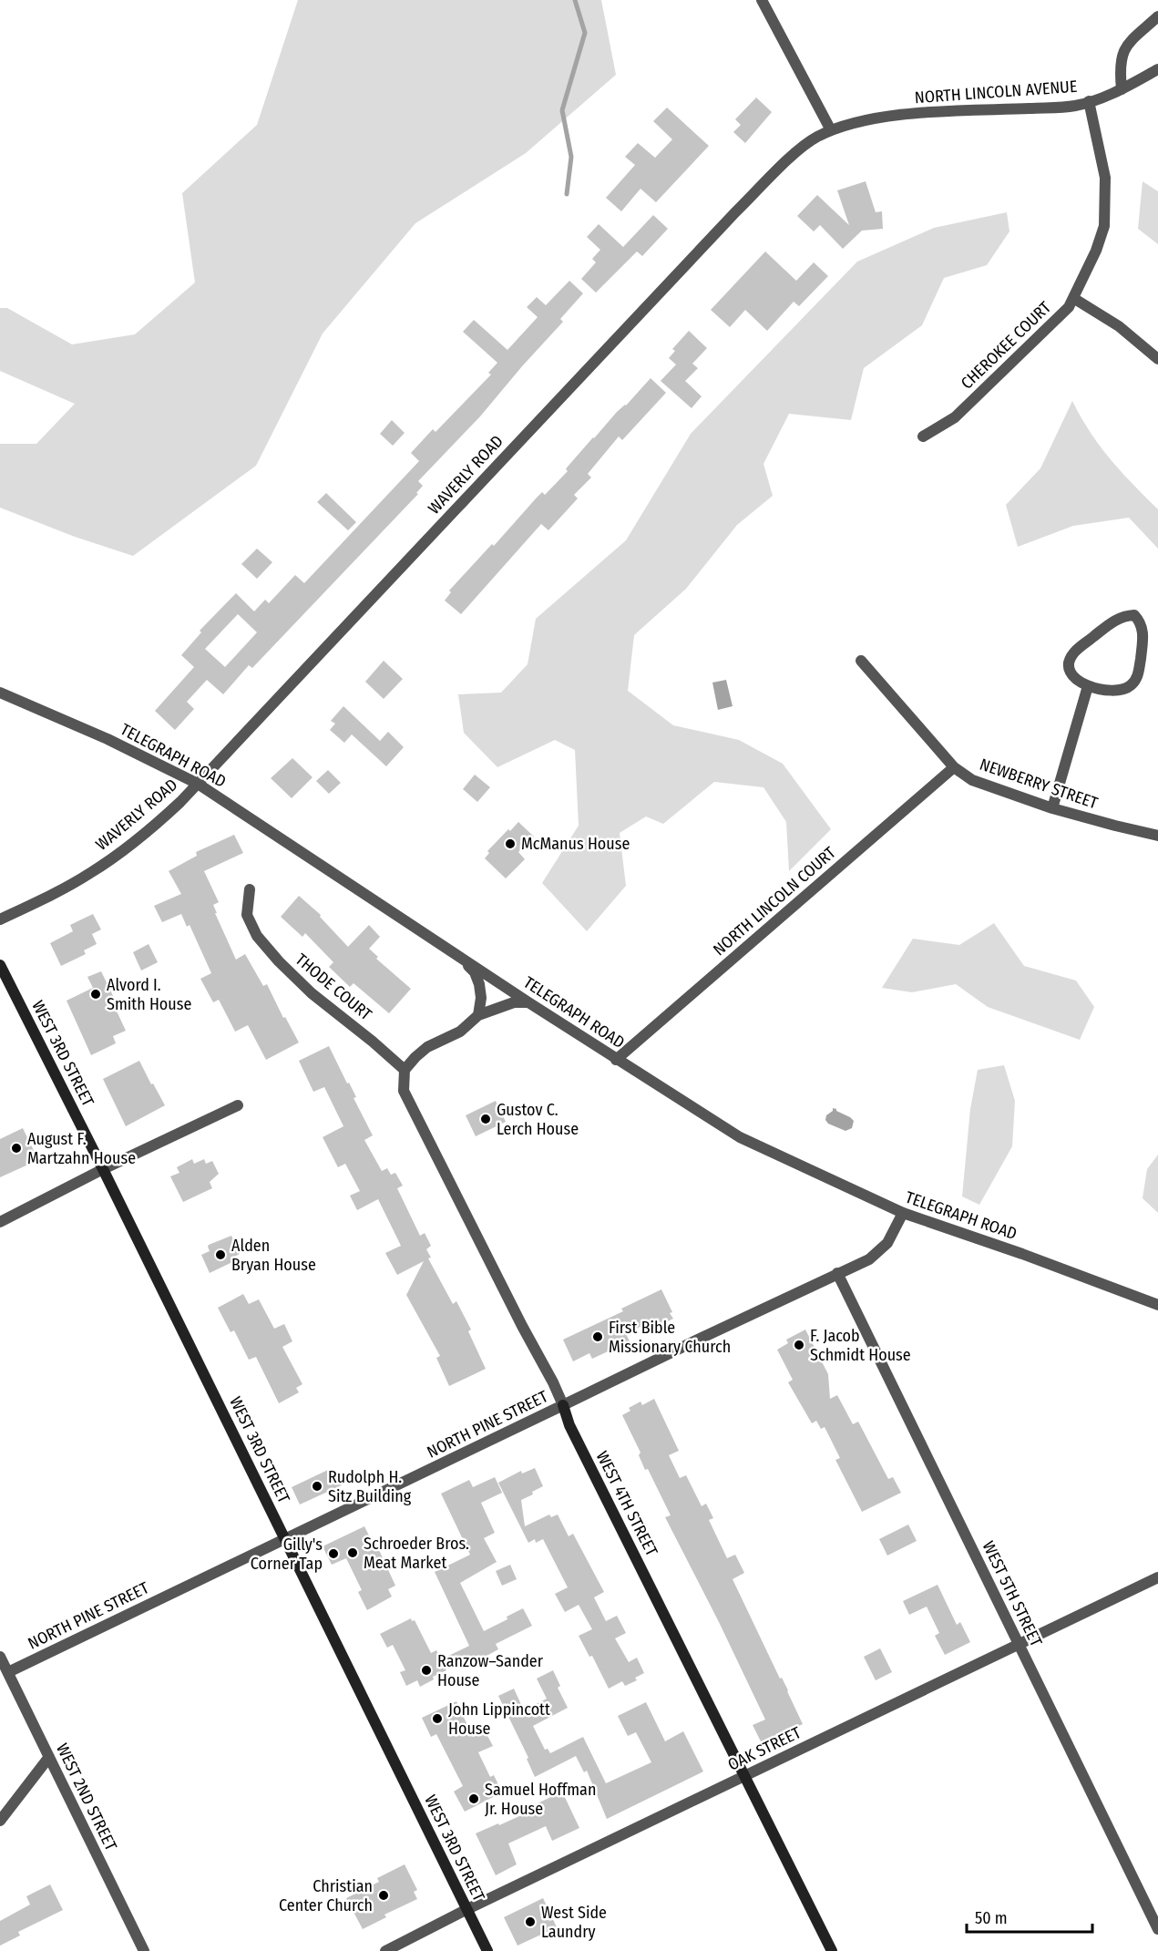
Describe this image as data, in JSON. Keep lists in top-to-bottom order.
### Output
{
  "streets": {
    "main road": ["WEST 3RD STREET", "WEST 4TH STREET"],
    "street": [
      "NORTH LINCOLN AVENUE",
      "CHEROKEE COURT",
      "WAVERLY ROAD",
      "TELEGRAPH ROAD",
      "NEWBERRY STREET",
      "NORTH LINCOLN COURT",
      "THODE COURT",
      "NORTH PINE STREET",
      "WEST 5TH STREET",
      "OAK STREET",
      "WEST 2ND STREET"
    ]
  },
  "crossings": [
    ["NORTH LINCOLN AVENUE", "CHEROKEE COURT"],
    ["NORTH LINCOLN AVENUE", "WAVERLY ROAD"],
    ["WAVERLY ROAD", "TELEGRAPH ROAD"],
    ["TELEGRAPH ROAD", "NORTH LINCOLN COURT"],
    ["TELEGRAPH ROAD", "NORTH PINE STREET"],
    ["NEWBERRY STREET", "NORTH LINCOLN COURT"],
    ["THODE COURT", "WEST 4TH STREET"],
    ["WEST 3RD STREET", "NORTH PINE STREET"],
    ["WEST 3RD STREET", "OAK STREET"],
    ["NORTH PINE STREET", "WEST 4TH STREET"],
    ["NORTH PINE STREET", "WEST 5TH STREET"],
    ["NORTH PINE STREET", "WEST 2ND STREET"],
    ["WEST 4TH STREET", "OAK STREET"],
    ["WEST 5TH STREET", "OAK STREET"]
  ],
  "places": [
    "McManus House",
    "Alvord I. Smith House",
    "Gustov C. Lerch House",
    "August F. Martzahn House",
    "Alden Bryan House",
    "First Bible Missionary Church",
    "F. Jacob Schmidt House",
    "Rudolph H. Sitz Building",
    "Schroeder Bros. Meat Market",
    "Gilly's Corner Tap",
    "Ranzow–Sander House",
    "John Lippincott House",
    "Samuel Hoffman Jr. House",
    "Christian Center Church",
    "West Side Laundry"
  ],
  "scale_bar": "50 m"
}
